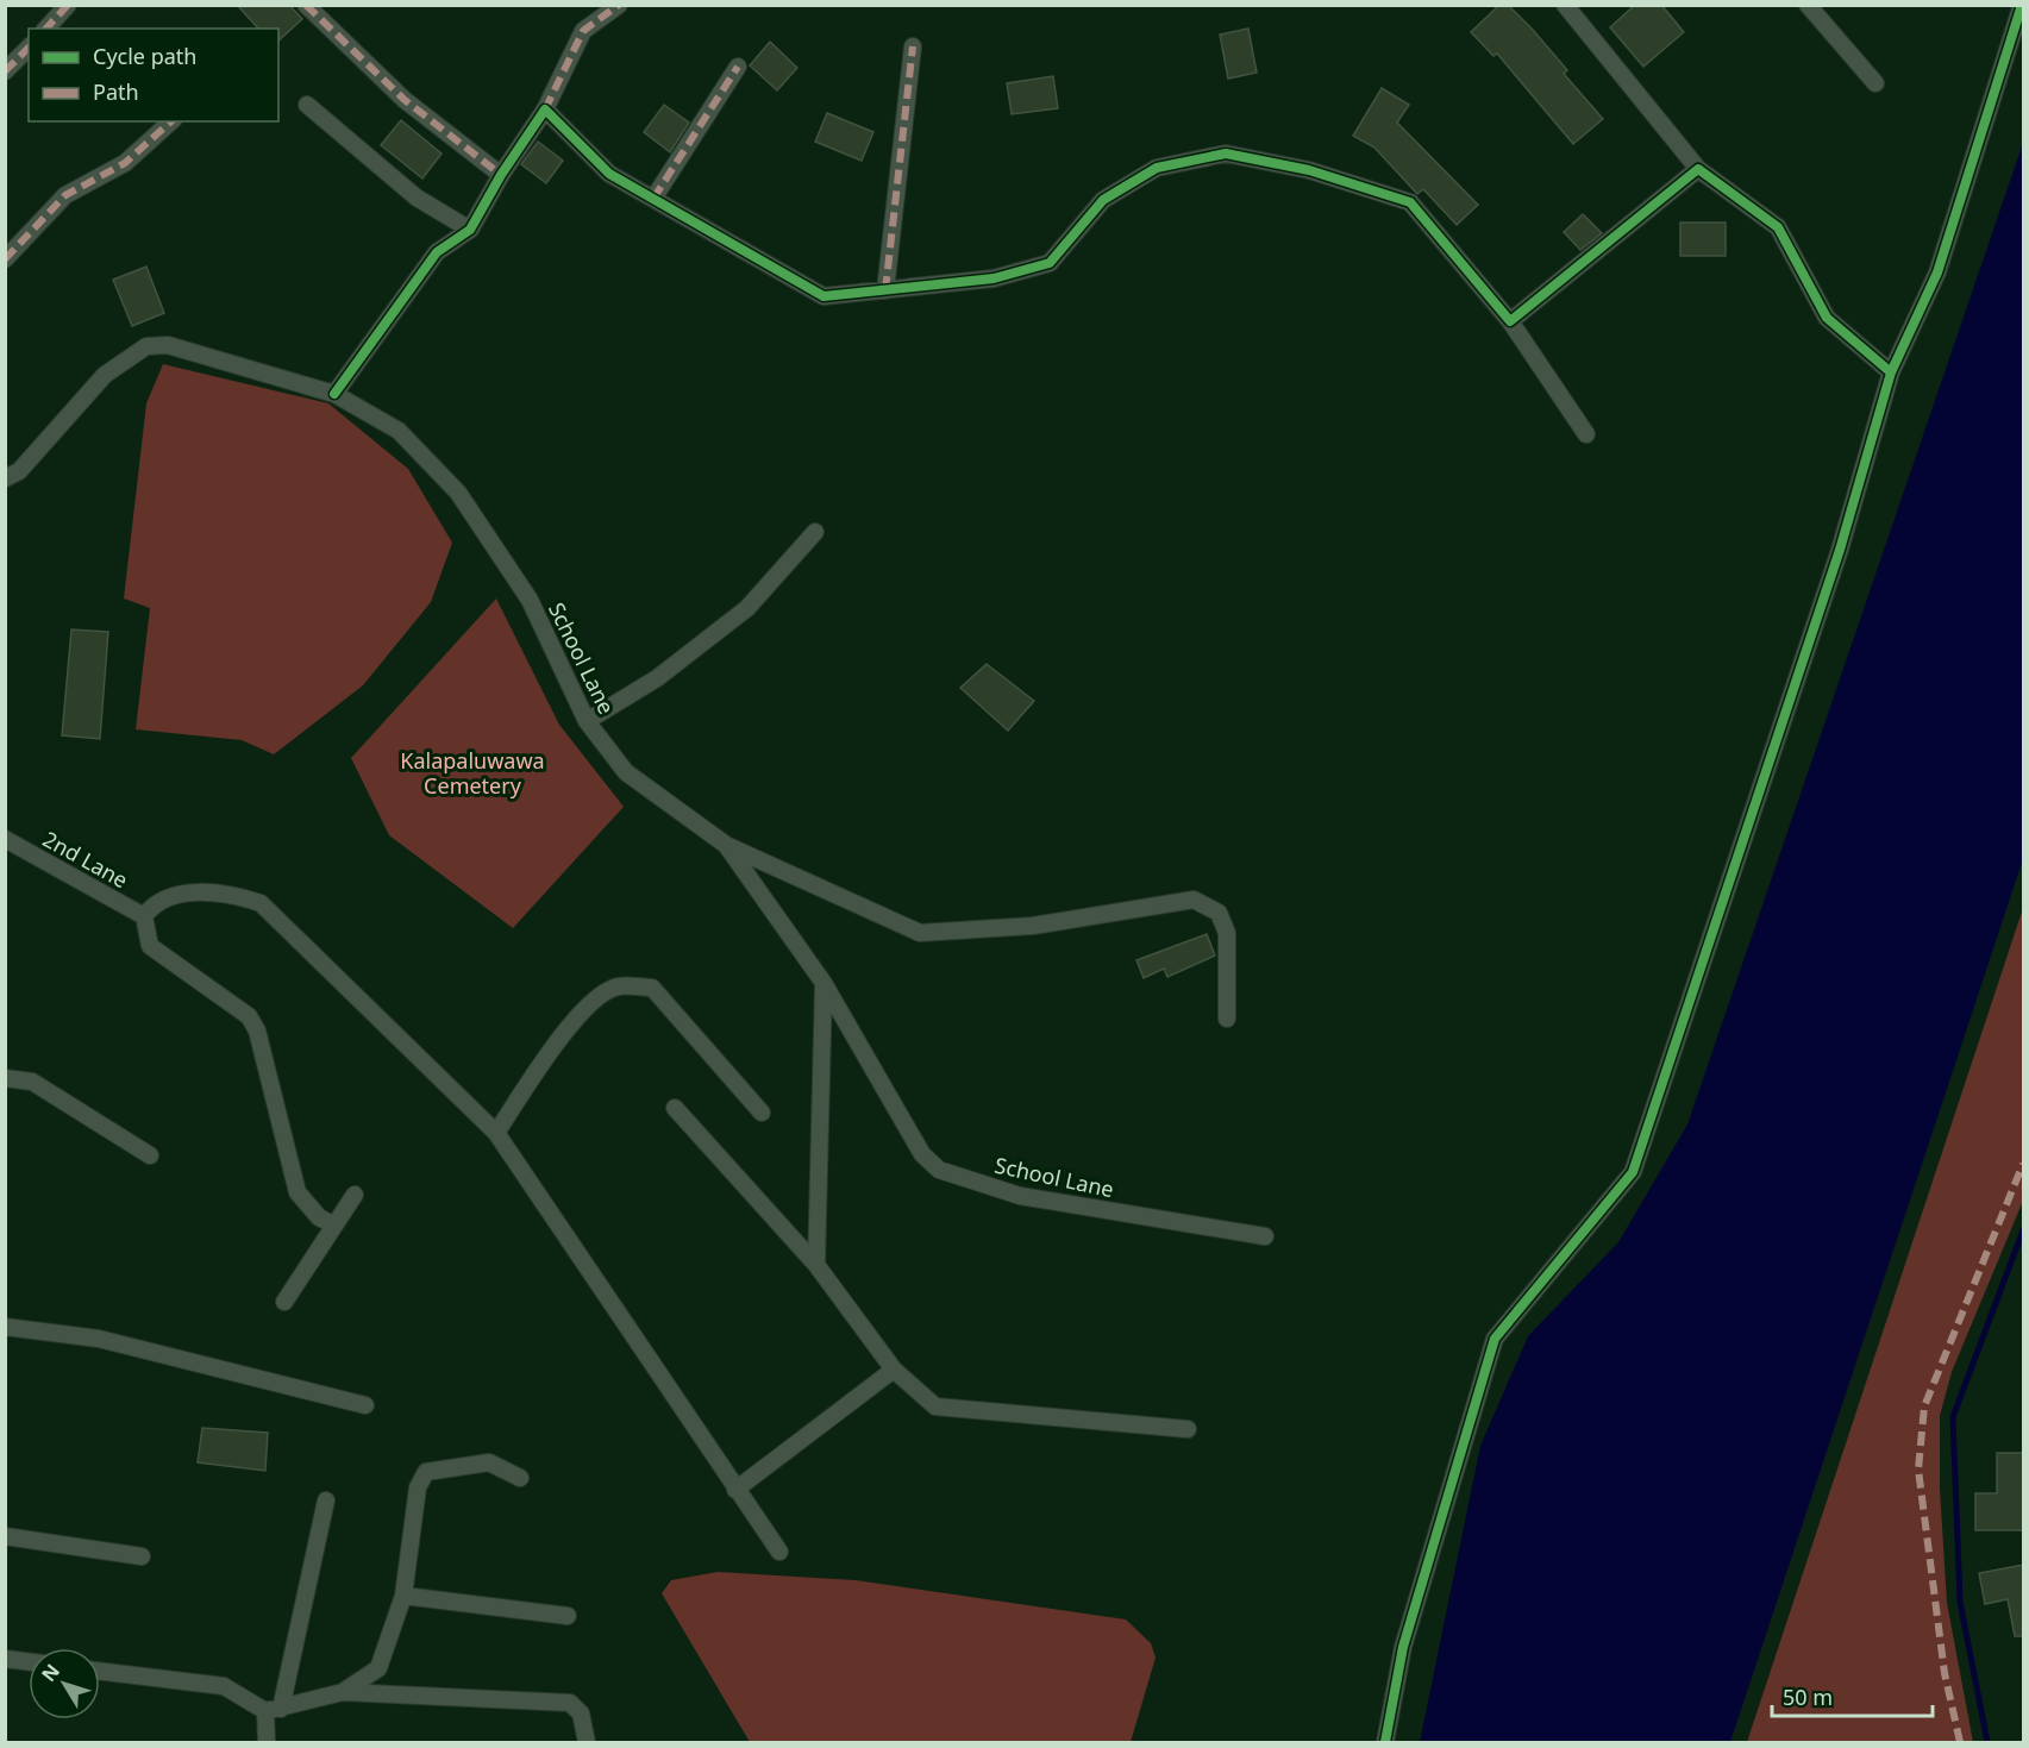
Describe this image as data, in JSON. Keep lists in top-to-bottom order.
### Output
{
  "streets": {
    "street": ["School Lane", "2nd Lane"]
  },
  "parks": ["Kalapaluwawa Cemetery"],
  "legend": ["Cycle path", "Path"],
  "scale_bar": "50 m",
  "north": "top left"
}
